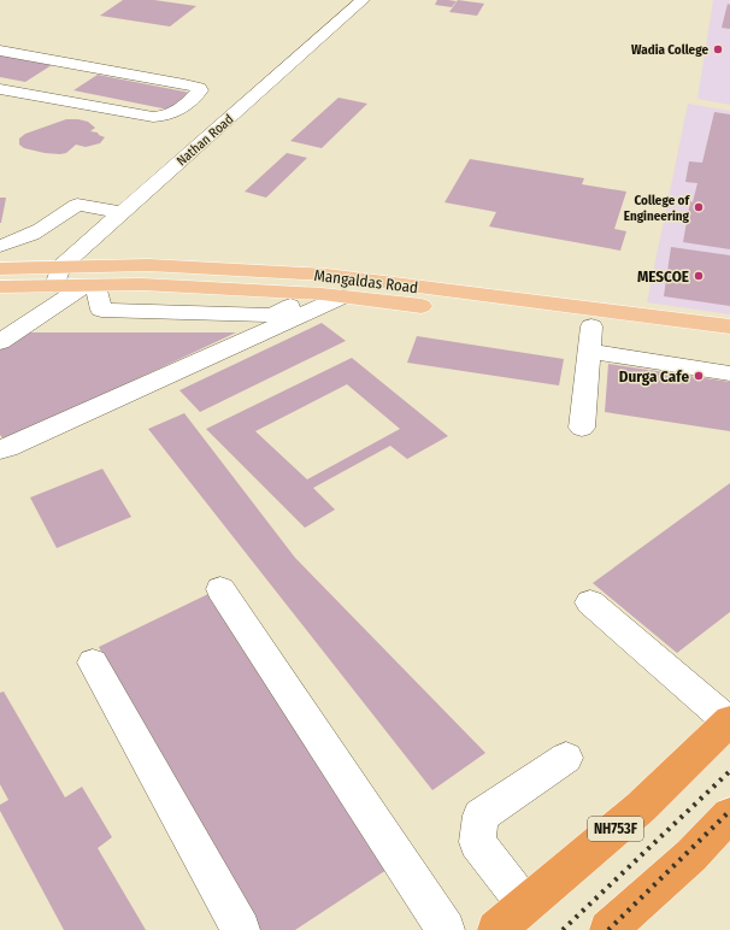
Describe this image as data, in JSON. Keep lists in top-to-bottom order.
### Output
{
  "streets": {
    "highway": ["NH753F"],
    "main road": ["Mangaldas Road"],
    "street": ["Nathan Road"]
  },
  "crossings": [
    ["Nathan Road", "Mangaldas Road"]
  ],
  "places": [
    "Wadia College",
    "College of Engineering",
    "MESCOE",
    "Durga Cafe"
  ]
}
